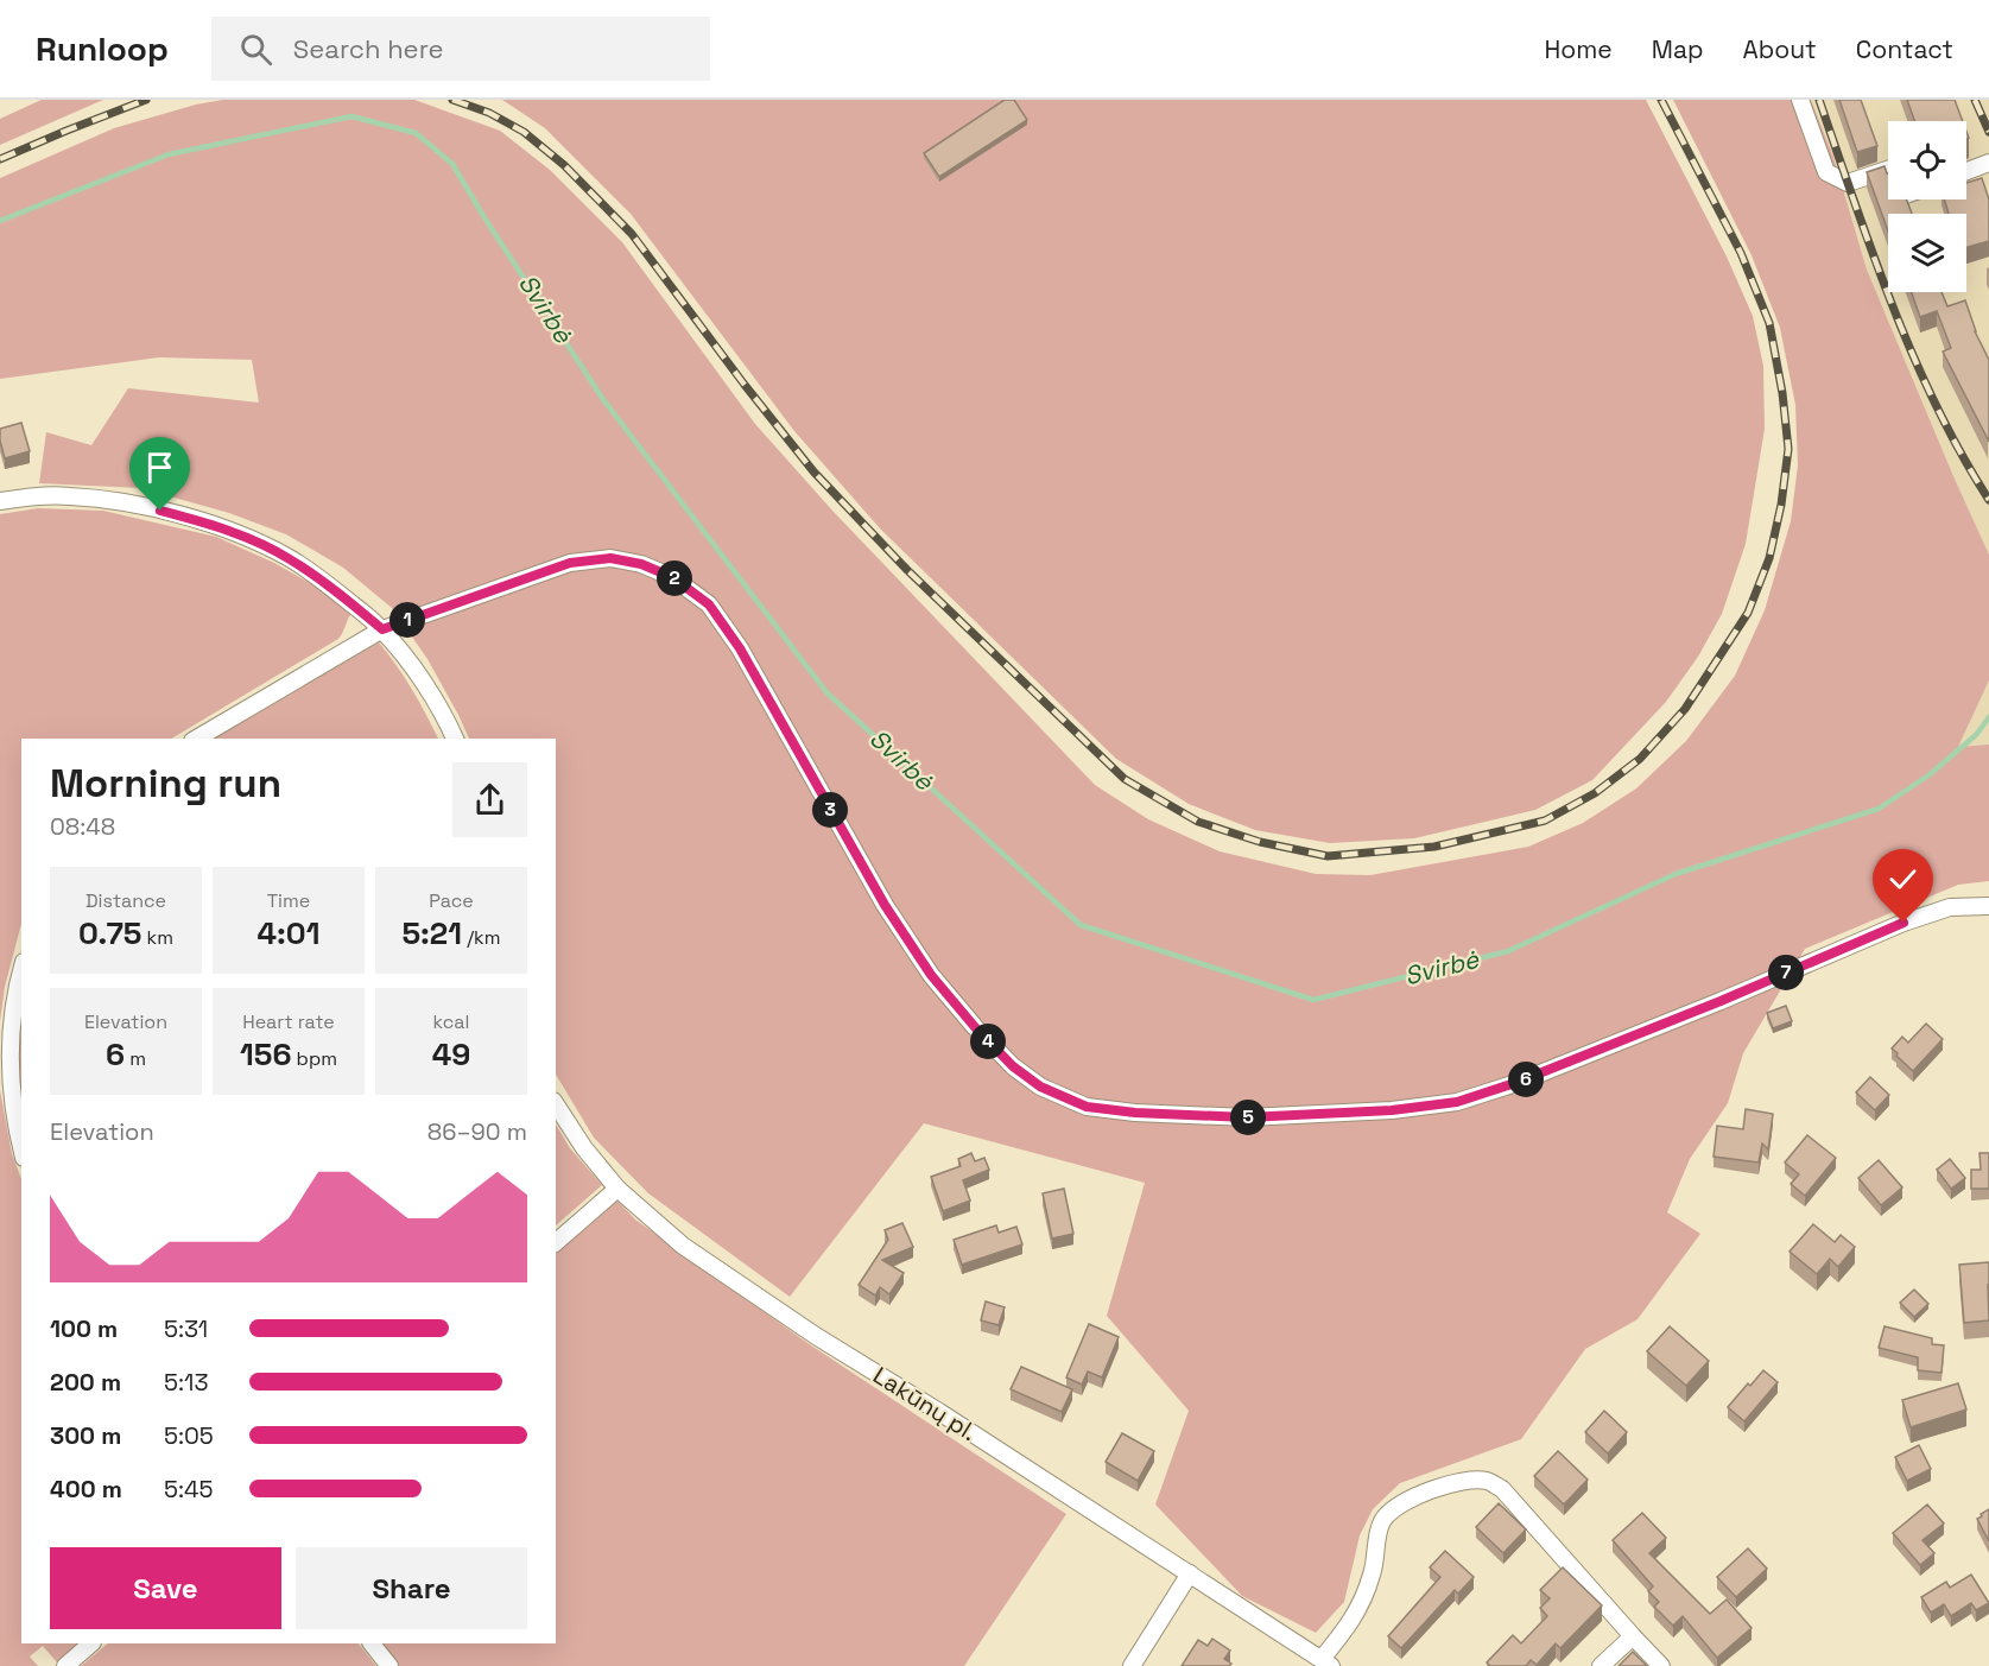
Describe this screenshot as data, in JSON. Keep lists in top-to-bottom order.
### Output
{
  "streets": {
    "street": ["Lakūnų pl."]
  },
  "water": ["Svirbė"],
  "page": {
    "header": "Runloop",
    "search": "Search here",
    "nav": [
      "Home",
      "Map",
      "About",
      "Contact"
    ],
    "pins": [
      "2",
      "1",
      "3",
      "7",
      "4",
      "6",
      "5"
    ],
    "heading": ["Morning run", "08:48"],
    "stats": [
      ["Distance", "0.75 km"],
      ["Time", "4:01"],
      ["Pace", "5:21 /km"],
      ["Elevation", "6 m"],
      ["Heart rate", "156 bpm"],
      ["kcal", "49"]
    ],
    "chart": ["Elevation", "86–90 m"],
    "list": [
      {
        "name": "100 m",
        "note": "5:31"
      },
      {
        "name": "200 m",
        "note": "5:13"
      },
      {
        "name": "300 m",
        "note": "5:05"
      },
      {
        "name": "400 m",
        "note": "5:45"
      }
    ],
    "buttons": ["Save", "Share"]
  }
}
